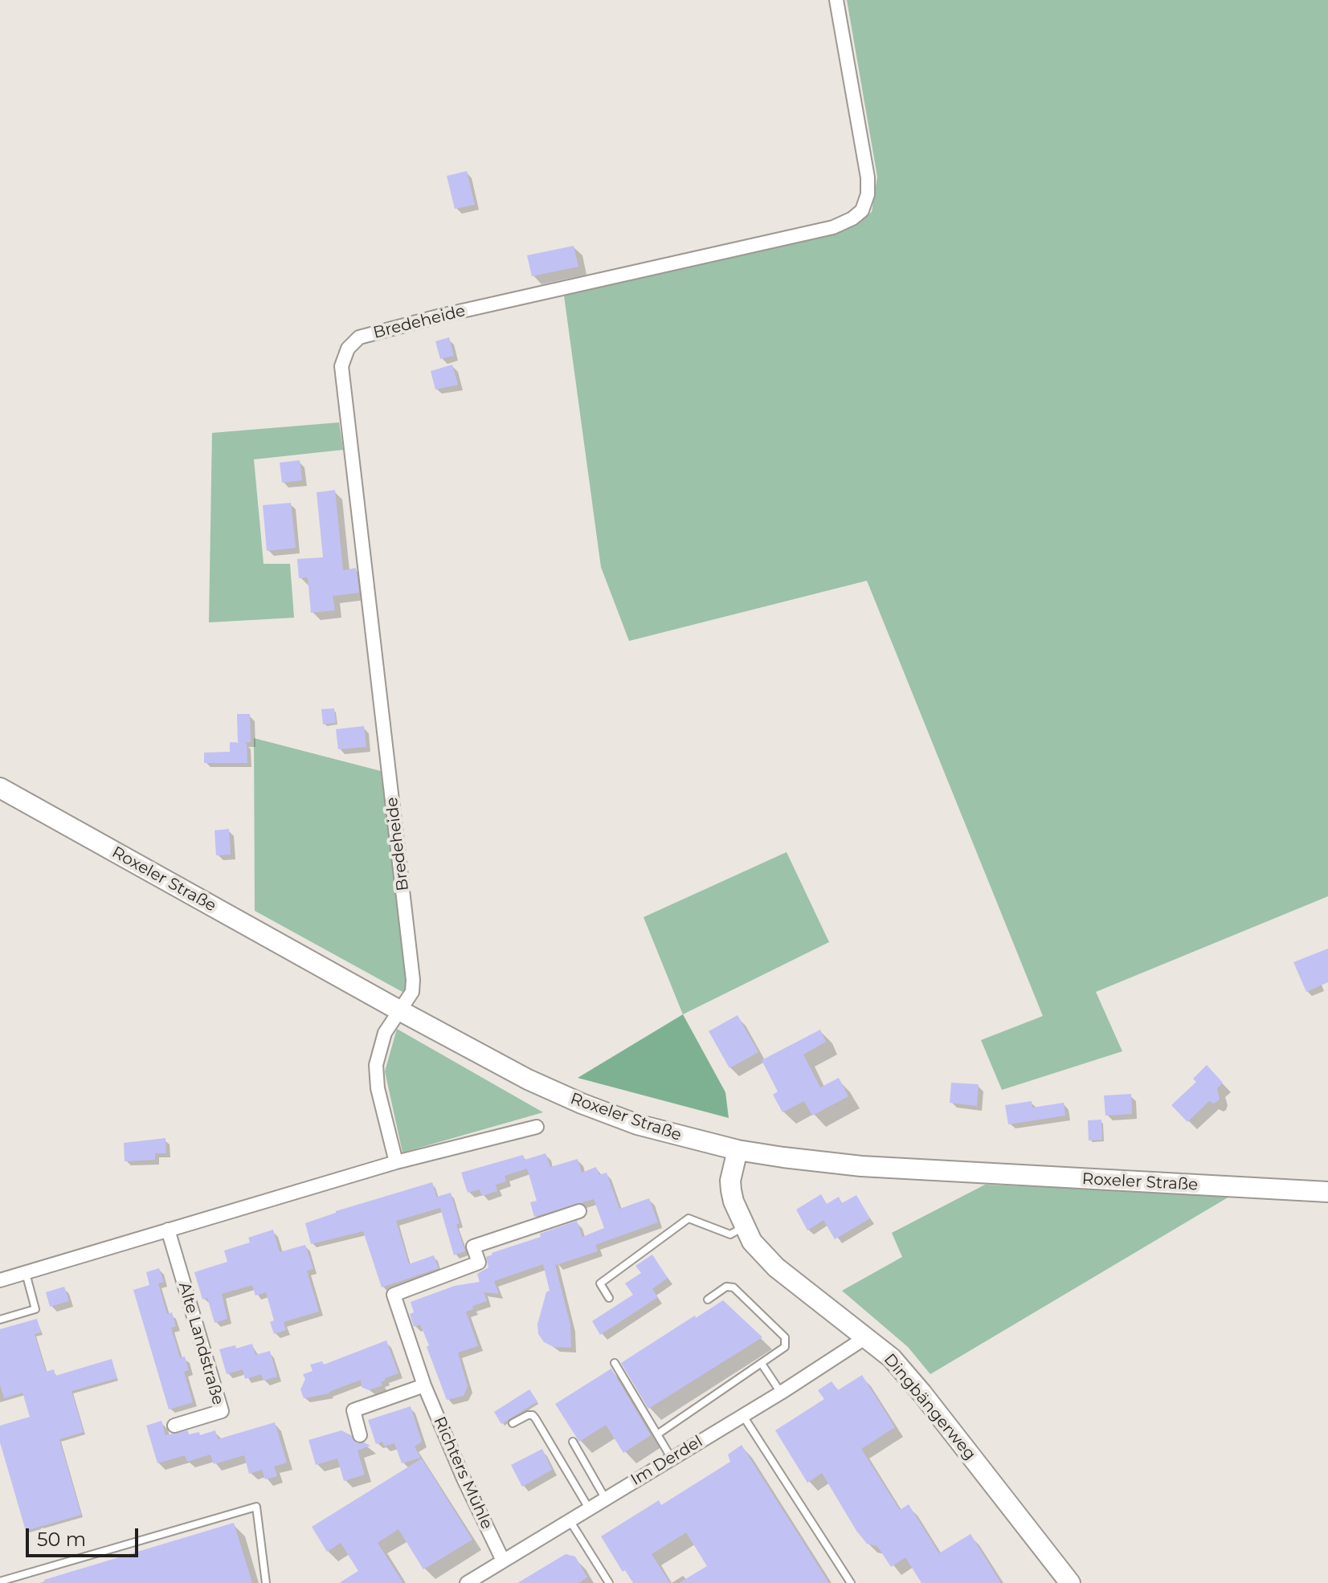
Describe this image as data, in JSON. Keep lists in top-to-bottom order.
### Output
{
  "streets": {
    "main road": ["Roxeler Straße", "Dingbängerweg"],
    "street": [
      "Bredeheide",
      "Alte Landstraße",
      "Im Derdel",
      "Richters Mühle"
    ]
  },
  "crossings": [
    ["Bredeheide", "Roxeler Straße"],
    ["Roxeler Straße", "Dingbängerweg"],
    ["Dingbängerweg", "Im Derdel"],
    ["Im Derdel", "Richters Mühle"]
  ],
  "scale_bar": "50 m"
}
